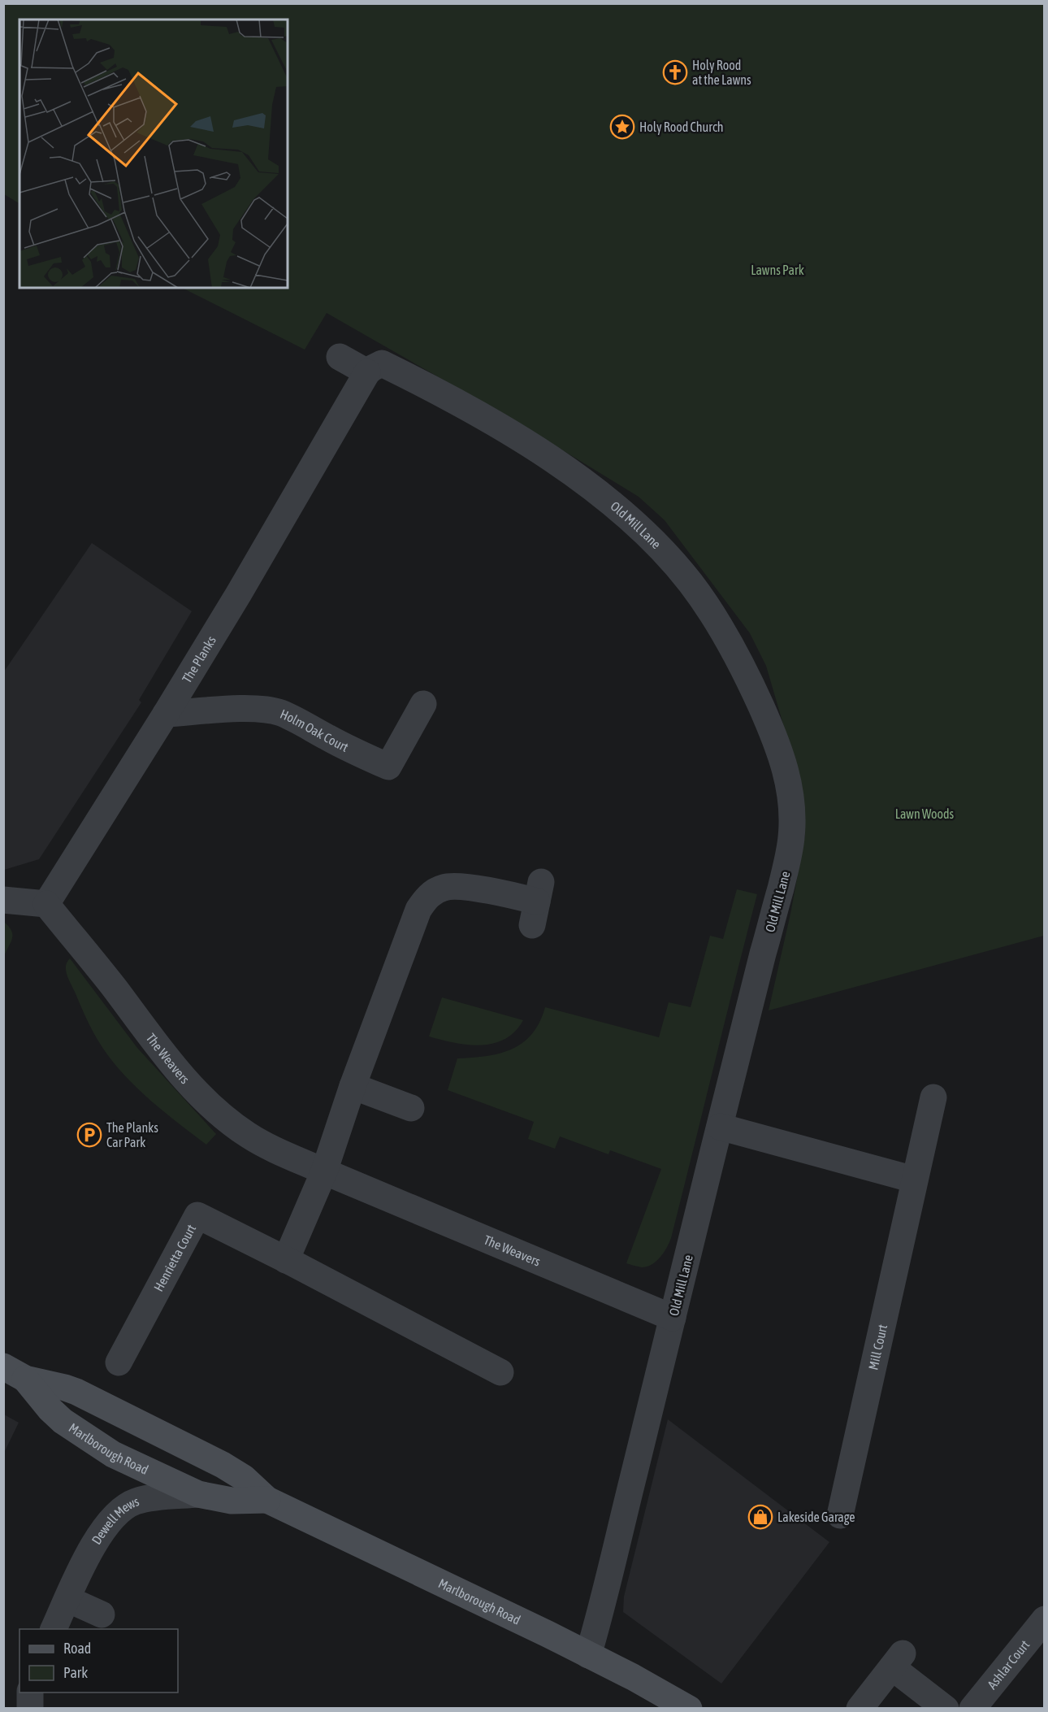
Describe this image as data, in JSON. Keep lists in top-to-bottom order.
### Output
{
  "streets": {
    "main road": ["Marlborough Road"],
    "street": [
      "Old Mill Lane",
      "The Planks",
      "Holm Oak Court",
      "The Weavers",
      "Henrietta Court",
      "Mill Court",
      "Dewell Mews",
      "Ashlar Court"
    ]
  },
  "crossings": [
    ["Old Mill Lane", "The Planks"],
    ["Old Mill Lane", "The Weavers"],
    ["Old Mill Lane", "Marlborough Road"],
    ["The Planks", "Holm Oak Court"],
    ["The Planks", "The Weavers"],
    ["Marlborough Road", "Dewell Mews"]
  ],
  "parks": ["Lawns Park", "Lawn Woods"],
  "places": {
    "church": ["Holy Rood at the Lawns"],
    "place": ["Holy Rood Church"],
    "parking": ["The Planks Car Park"],
    "shop": ["Lakeside Garage"]
  },
  "legend": ["Road", "Park"]
}
